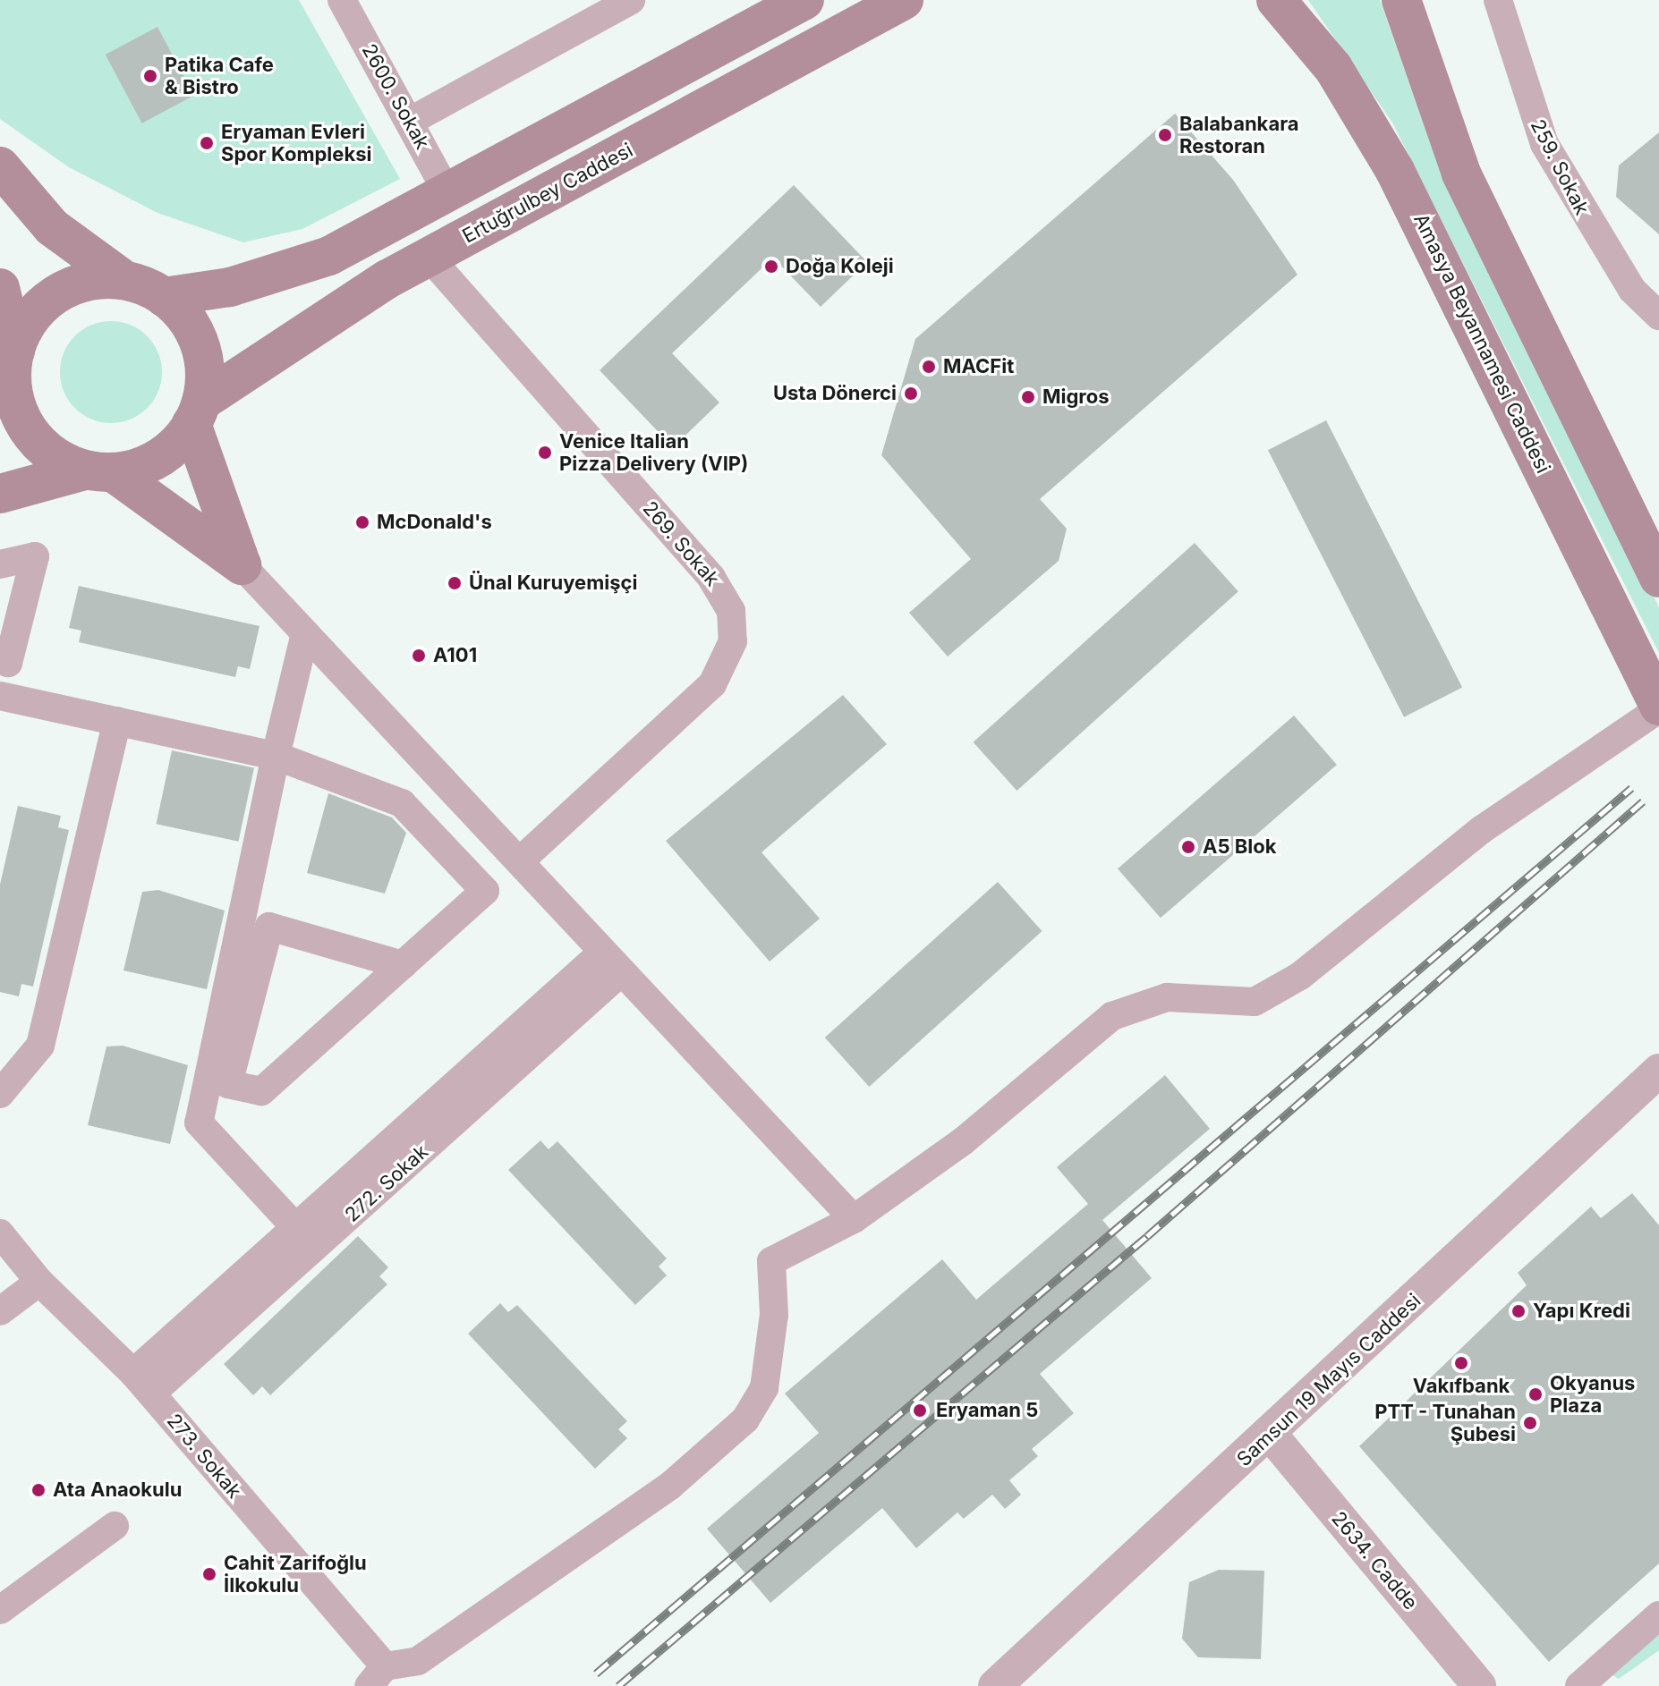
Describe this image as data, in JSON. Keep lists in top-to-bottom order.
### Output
{
  "streets": {
    "main road": ["Ertuğrulbey Caddesi", "Amasya Beyannamesi Caddesi"],
    "street": [
      "2600. Sokak",
      "259. Sokak",
      "269. Sokak",
      "272. Sokak",
      "Samsun 19 Mayıs Caddesi",
      "273. Sokak",
      "2634. Cadde"
    ]
  },
  "crossings": [
    ["Ertuğrulbey Caddesi", "269. Sokak"],
    ["272. Sokak", "273. Sokak"],
    ["Samsun 19 Mayıs Caddesi", "2634. Cadde"]
  ],
  "places": [
    "Patika Cafe & Bistro",
    "Balabankara Restoran",
    "Eryaman Evleri Spor Kompleksi",
    "Doğa Koleji",
    "MACFit",
    "Usta Dönerci",
    "Migros",
    "Venice Italian Pizza Delivery (VIP)",
    "McDonald's",
    "Ünal Kuruyemişçi",
    "A101",
    "A5 Blok",
    "Yapı Kredi",
    "Vakıfbank",
    "Okyanus Plaza",
    "Eryaman 5",
    "PTT - Tunahan Şubesi",
    "Ata Anaokulu",
    "Cahit Zarifoğlu İlkokulu"
  ]
}
